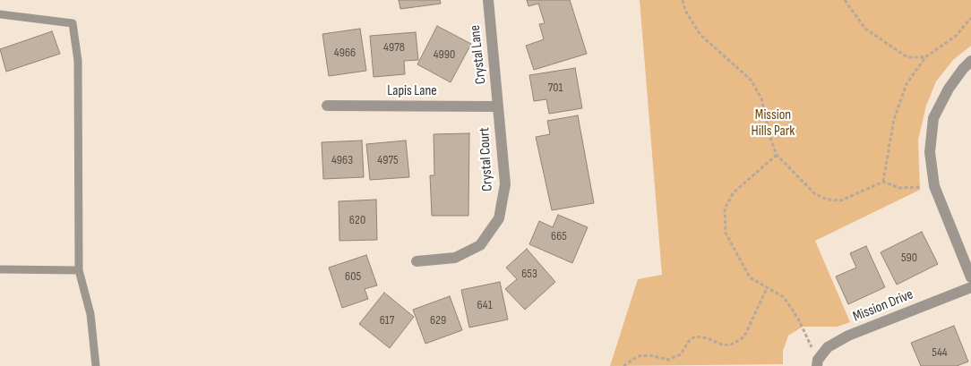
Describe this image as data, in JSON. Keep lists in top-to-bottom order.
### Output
{
  "streets": {
    "street": [
      "Crystal Lane",
      "Lapis Lane",
      "Crystal Court",
      "Mission Drive"
    ]
  },
  "crossings": [
    ["Crystal Lane", "Lapis Lane"],
    ["Crystal Lane", "Crystal Court"],
    ["Lapis Lane", "Crystal Court"]
  ],
  "parks": ["Mission Hills Park"],
  "house_numbers": [
    "4978",
    "4966",
    "4990",
    "701",
    "4963",
    "4975",
    "620",
    "665",
    "590",
    "653",
    "605",
    "641",
    "617",
    "629",
    "544"
  ]
}
